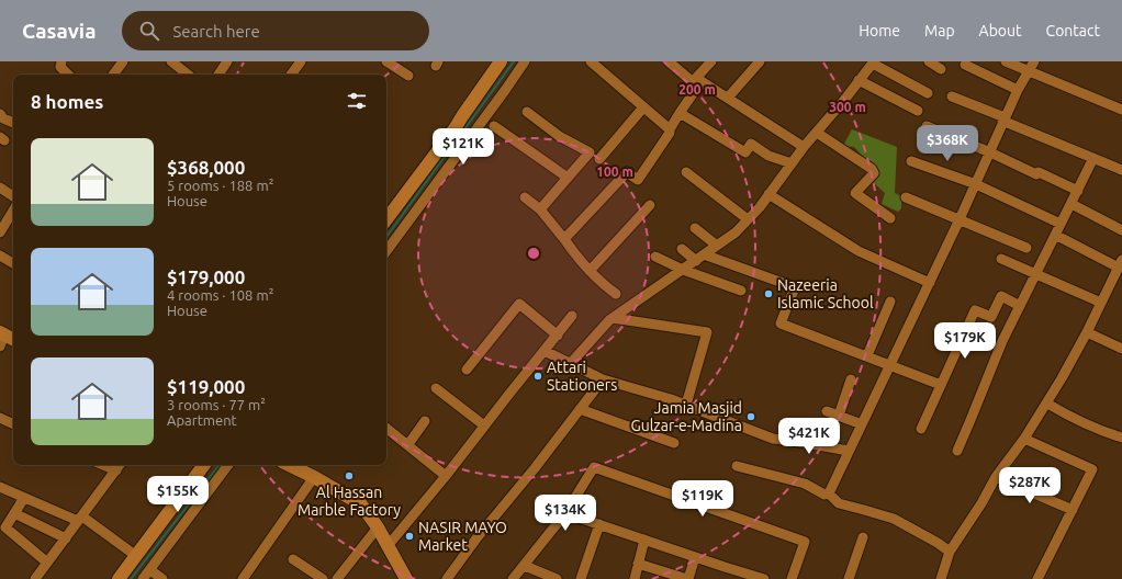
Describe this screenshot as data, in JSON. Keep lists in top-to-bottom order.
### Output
{
  "places": [
    "Nazeeria Islamic School",
    "Attari Stationers",
    "Jamia Masjid Gulzar-e-Madina",
    "Al Hassan Marble Factory",
    "NASIR MAYO Market"
  ],
  "page": {
    "header": "Casavia",
    "search": "Search here",
    "nav": [
      "Home",
      "Map",
      "About",
      "Contact"
    ],
    "heading": "8 homes",
    "price": [
      "$368K",
      "$121K",
      "$179K",
      "$421K",
      "$287K",
      "$155K",
      "$119K",
      "$134K"
    ],
    "list": [
      {
        "name": "$368,000",
        "note": "5 rooms · 188 m² · House"
      },
      {
        "name": "$179,000",
        "note": "4 rooms · 108 m² · House"
      },
      {
        "name": "$119,000",
        "note": "3 rooms · 77 m² · Apartment"
      }
    ]
  },
  "rings": ["200 m", "300 m", "100 m"]
}
